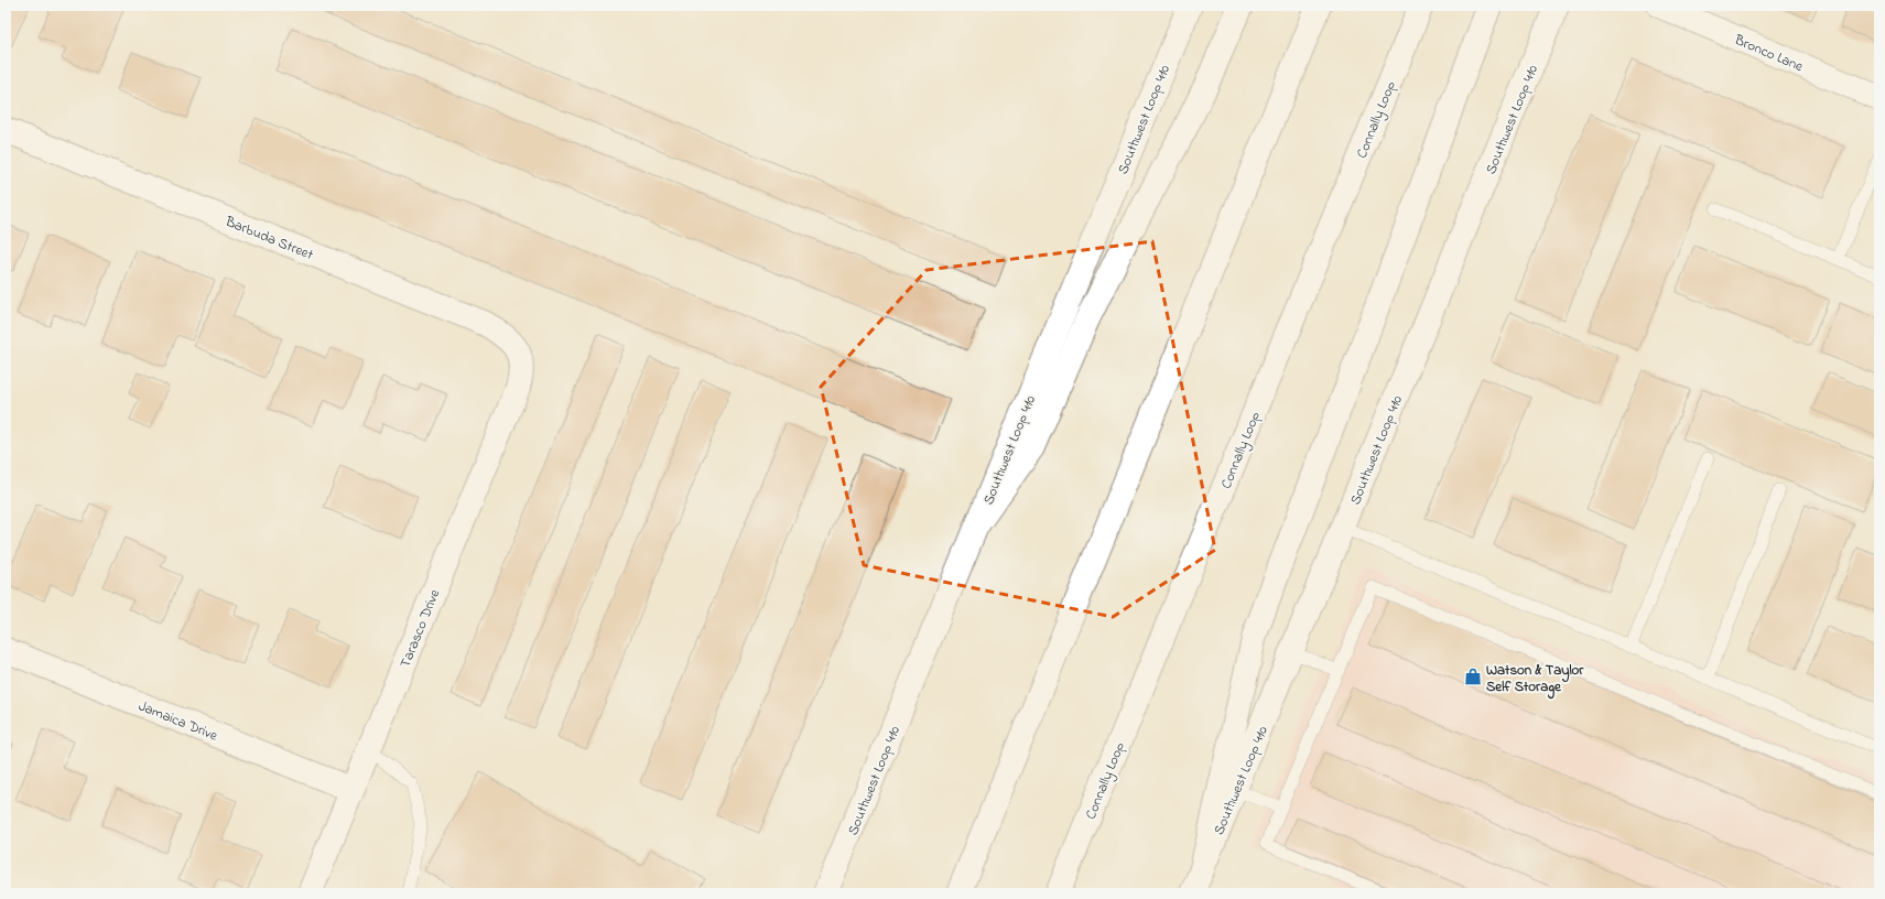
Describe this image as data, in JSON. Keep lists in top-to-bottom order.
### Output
{
  "streets": {
    "main road": [
      "Bronco Lane",
      "Southwest Loop 410",
      "Connally Loop",
      "Barbuda Street",
      "Tarasco Drive",
      "Jamaica Drive"
    ]
  },
  "crossings": [
    ["Barbuda Street", "Tarasco Drive"],
    ["Tarasco Drive", "Jamaica Drive"]
  ],
  "places": {
    "shop": ["Watson & Taylor Self Storage"]
  }
}
